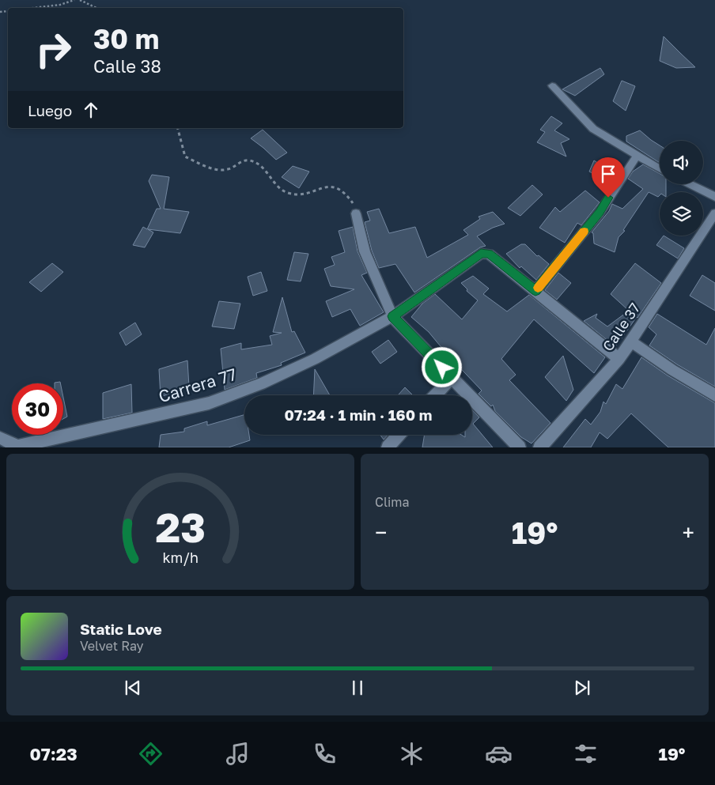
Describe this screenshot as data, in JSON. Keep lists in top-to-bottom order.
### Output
{
  "streets": {
    "street": ["Calle 37", "Carrera 77"]
  },
  "page": {
    "turn": ["30 m", "Calle 38"],
    "then": "Luego",
    "limit": "30",
    "trip": "07:24 · 1 min · 160 m",
    "tile": "Clima",
    "heat": ["−", "19°", "+"],
    "song": ["Static Love", "Velvet Ray"],
    "tabs": ["07:23", "19°"],
    "gauge": ["23", "km/h"]
  }
}
